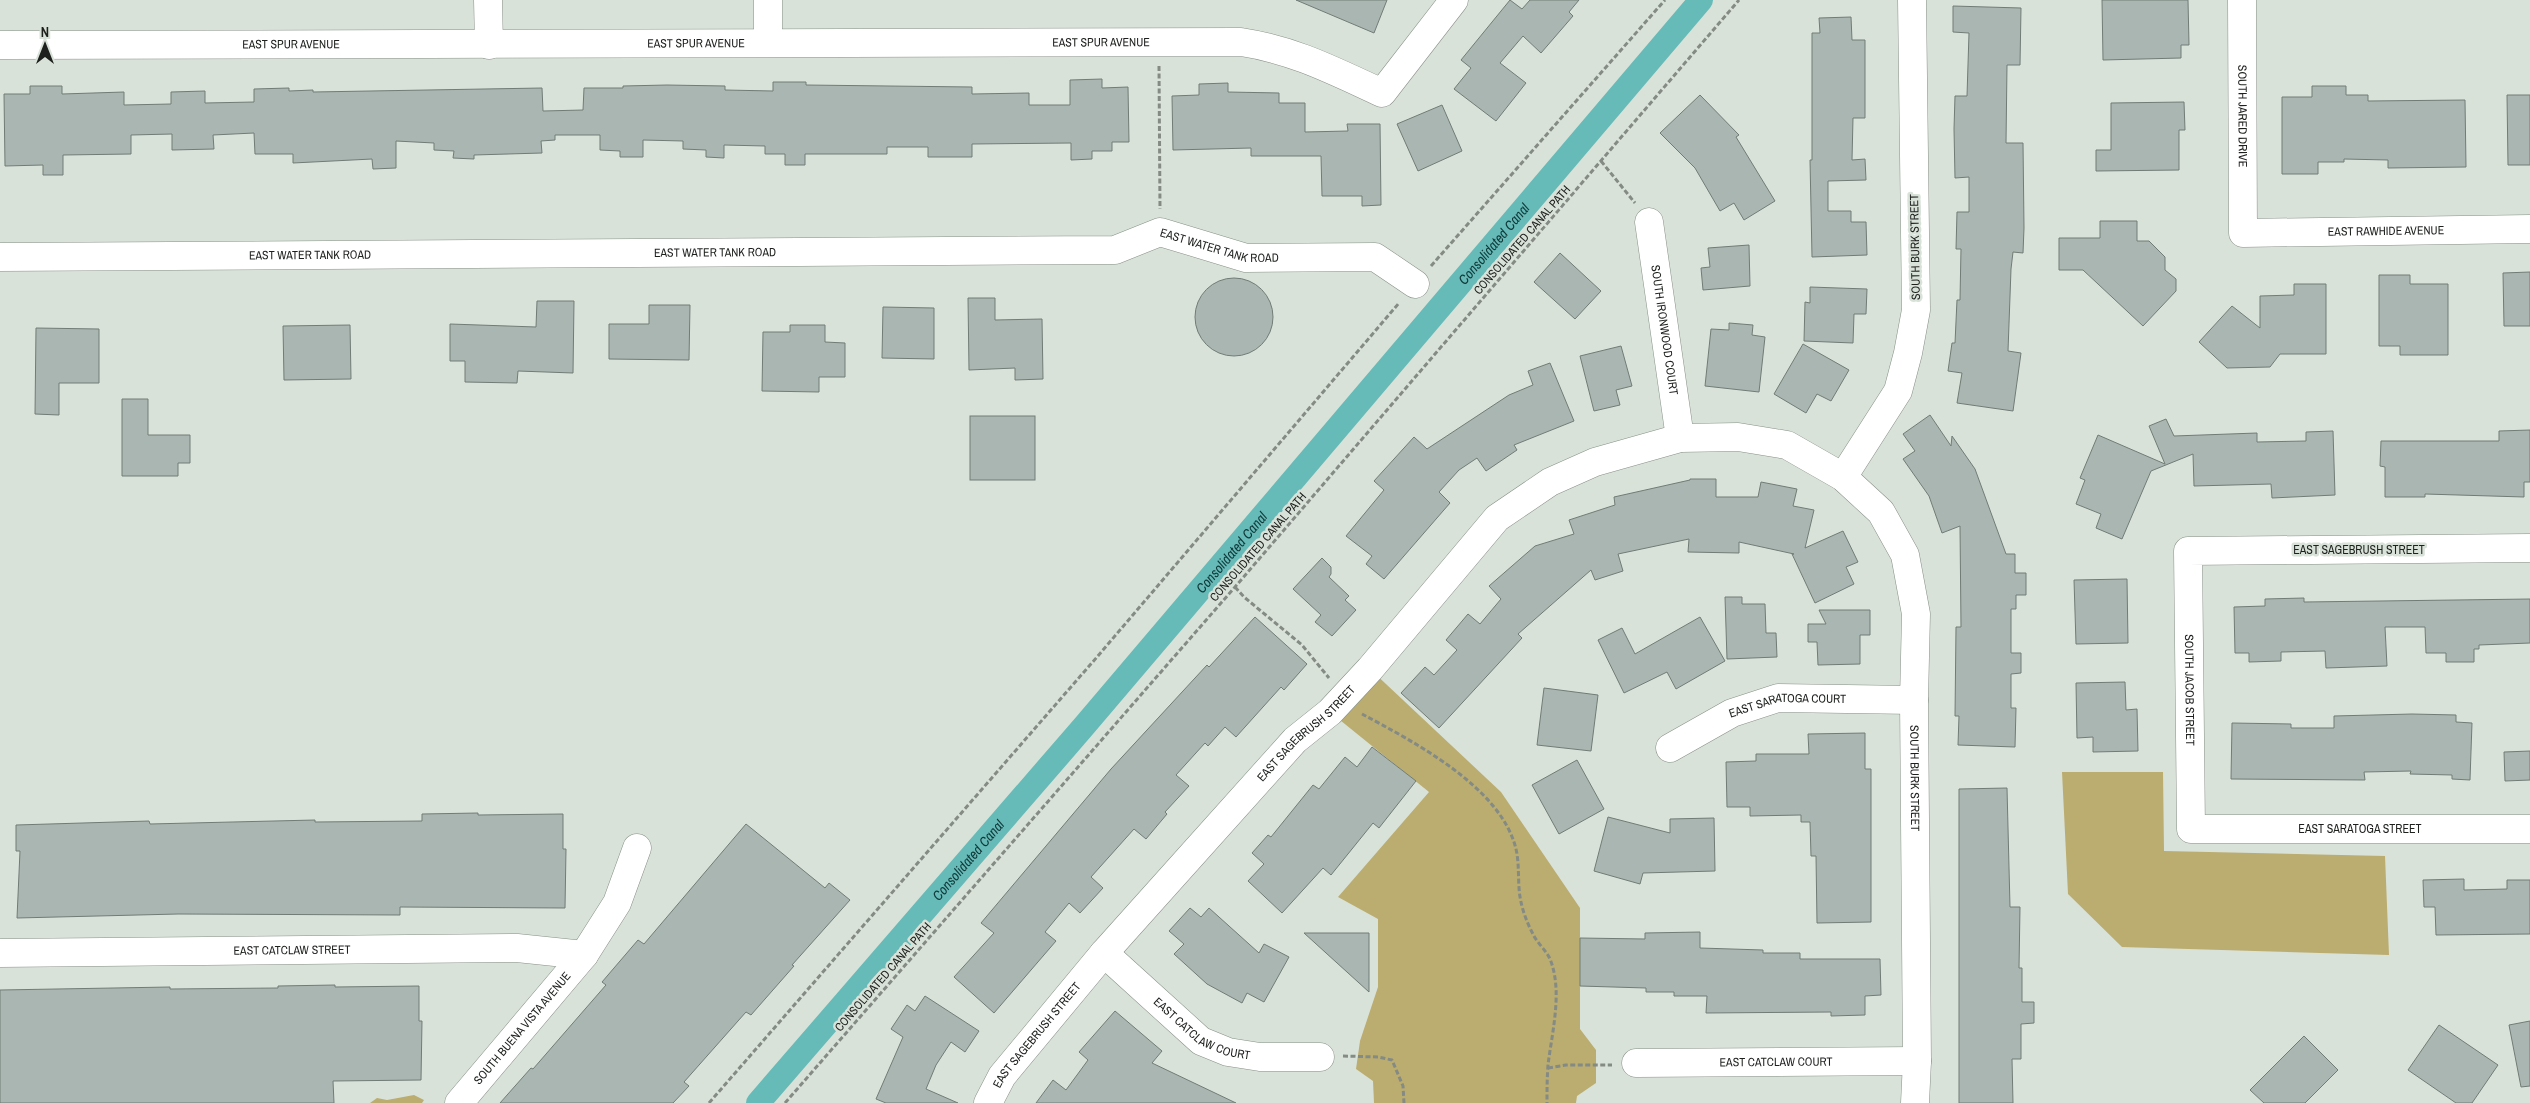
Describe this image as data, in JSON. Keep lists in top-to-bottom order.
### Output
{
  "streets": {
    "street": [
      "EAST SPUR AVENUE",
      "SOUTH JARED DRIVE",
      "EAST RAWHIDE AVENUE",
      "EAST WATER TANK ROAD",
      "SOUTH BURK STREET",
      "SOUTH IRONWOOD COURT",
      "EAST SAGEBRUSH STREET",
      "SOUTH JACOB STREET",
      "EAST SARATOGA COURT",
      "EAST SARATOGA STREET",
      "EAST CATCLAW STREET",
      "EAST CATCLAW COURT",
      "SOUTH BUENA VISTA AVENUE"
    ],
    "path": ["CONSOLIDATED CANAL PATH"]
  },
  "crossings": [
    ["SOUTH JARED DRIVE", "EAST RAWHIDE AVENUE"],
    ["SOUTH BURK STREET", "SOUTH IRONWOOD COURT"],
    ["SOUTH BURK STREET", "EAST SAGEBRUSH STREET"],
    ["SOUTH BURK STREET", "EAST SARATOGA COURT"],
    ["SOUTH BURK STREET", "EAST CATCLAW COURT"],
    ["SOUTH IRONWOOD COURT", "EAST SAGEBRUSH STREET"],
    ["EAST SAGEBRUSH STREET", "SOUTH JACOB STREET"],
    ["EAST SAGEBRUSH STREET", "EAST CATCLAW COURT"],
    ["SOUTH JACOB STREET", "EAST SARATOGA STREET"],
    ["EAST CATCLAW STREET", "SOUTH BUENA VISTA AVENUE"]
  ],
  "water": ["Consolidated Canal"],
  "north": "top"
}
